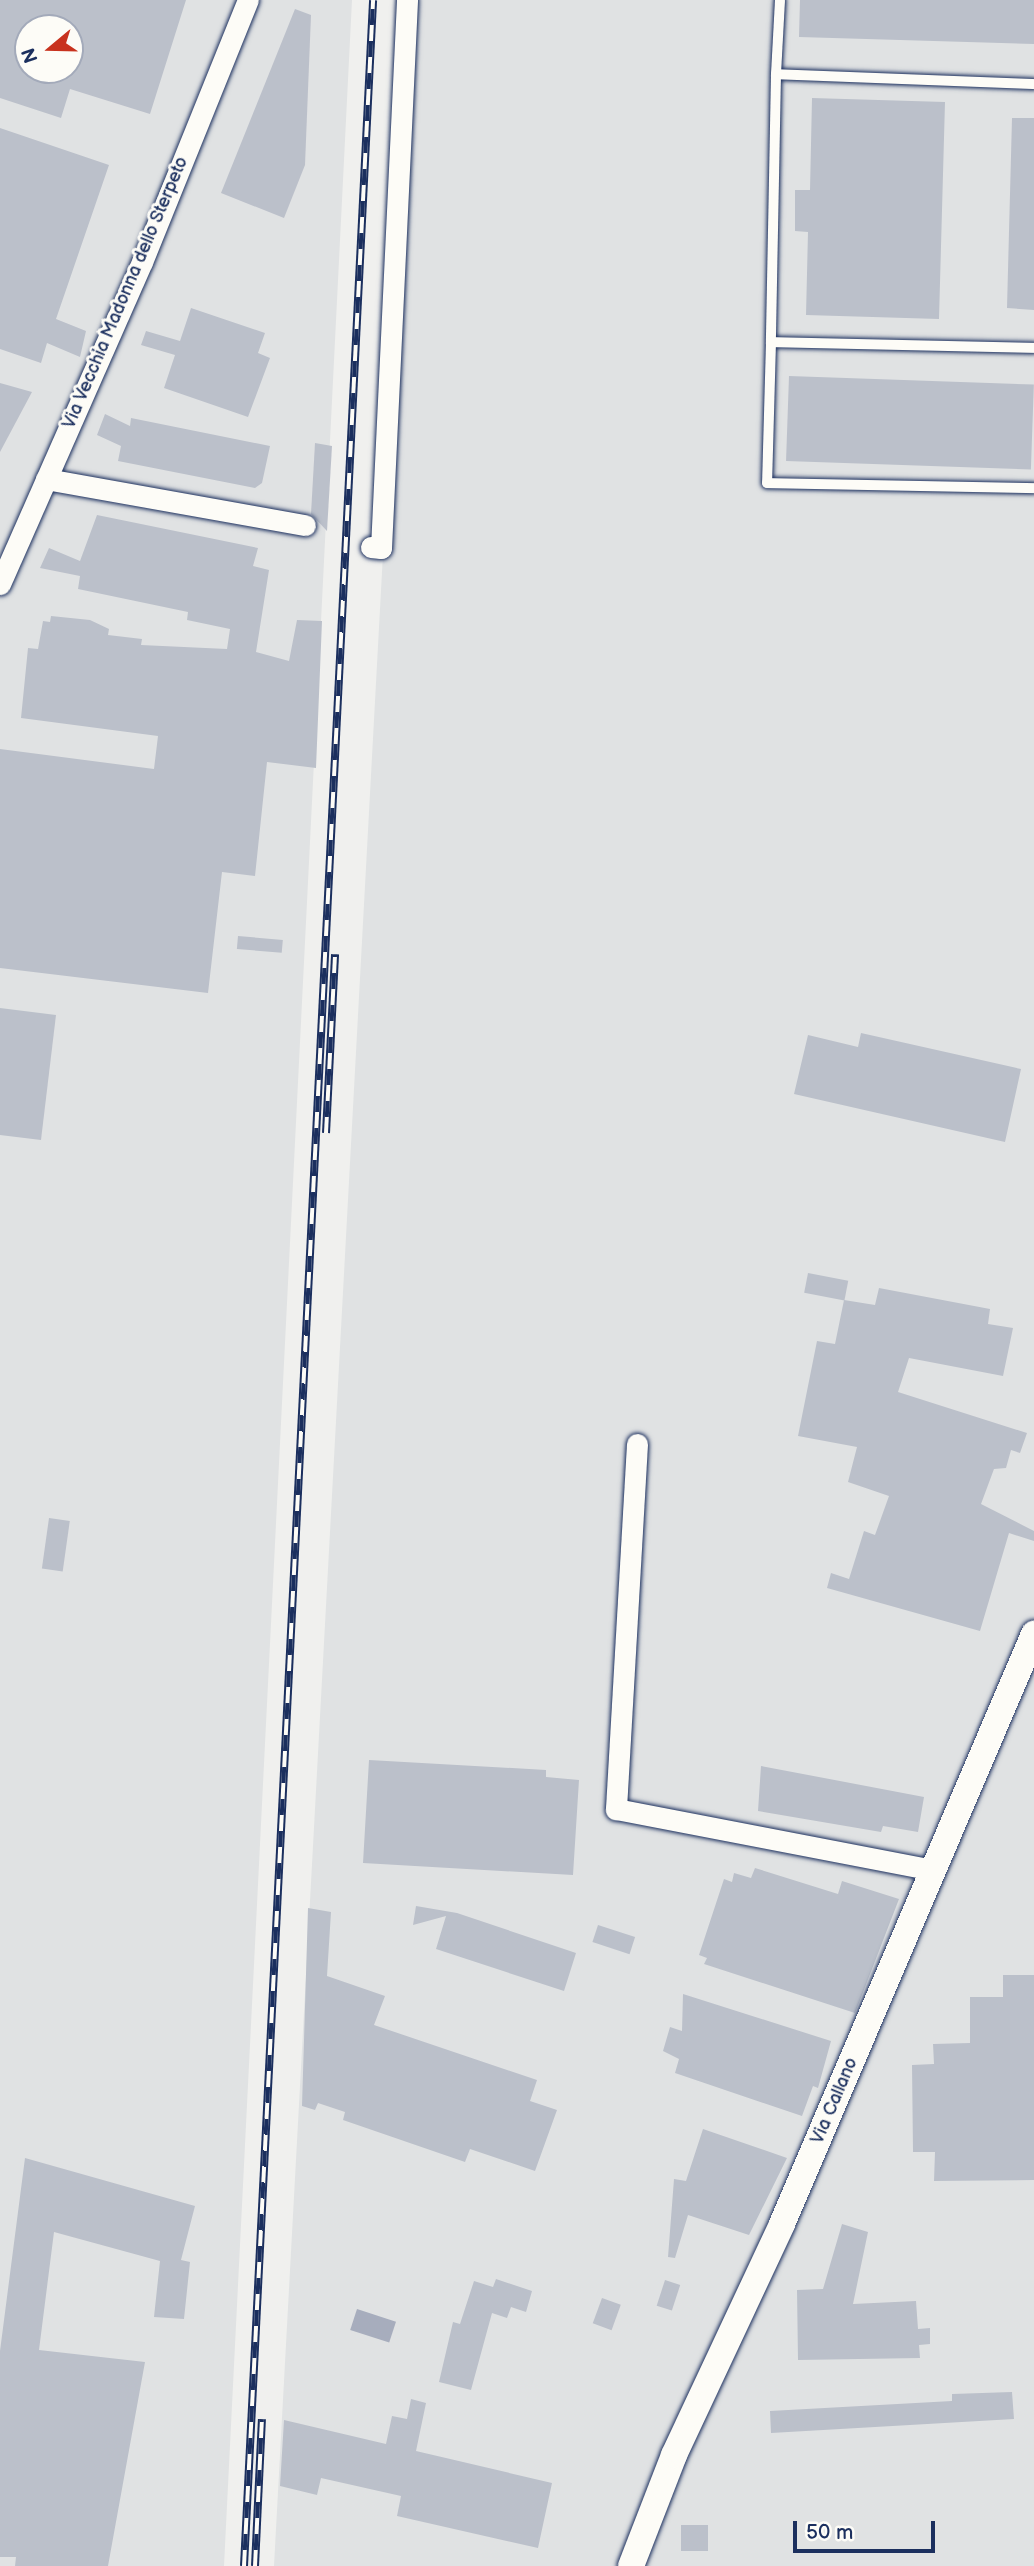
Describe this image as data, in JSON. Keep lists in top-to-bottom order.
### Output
{
  "streets": {
    "street": ["Via Vecchia Madonna dello Sterpeto", "Via Callano"]
  },
  "scale_bar": "50 m",
  "north": "left"
}
